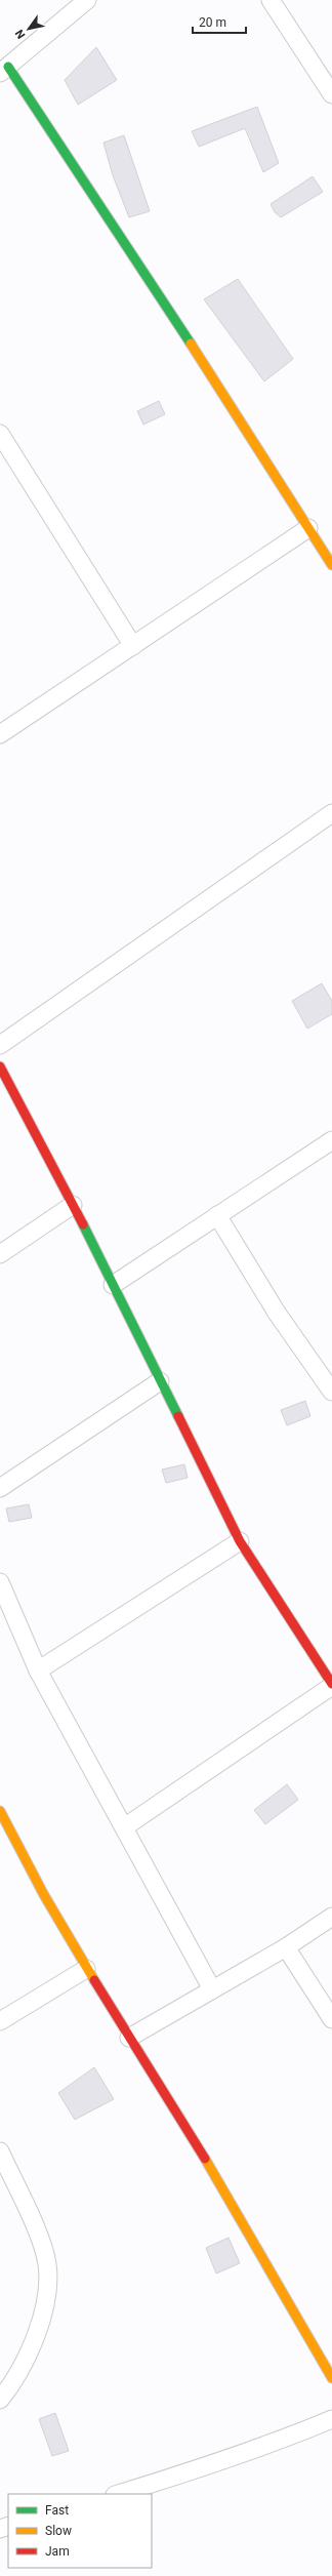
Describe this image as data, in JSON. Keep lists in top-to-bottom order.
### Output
{
  "legend": ["Fast", "Slow", "Jam"],
  "scale_bar": "20 m",
  "north": "bottom left"
}
